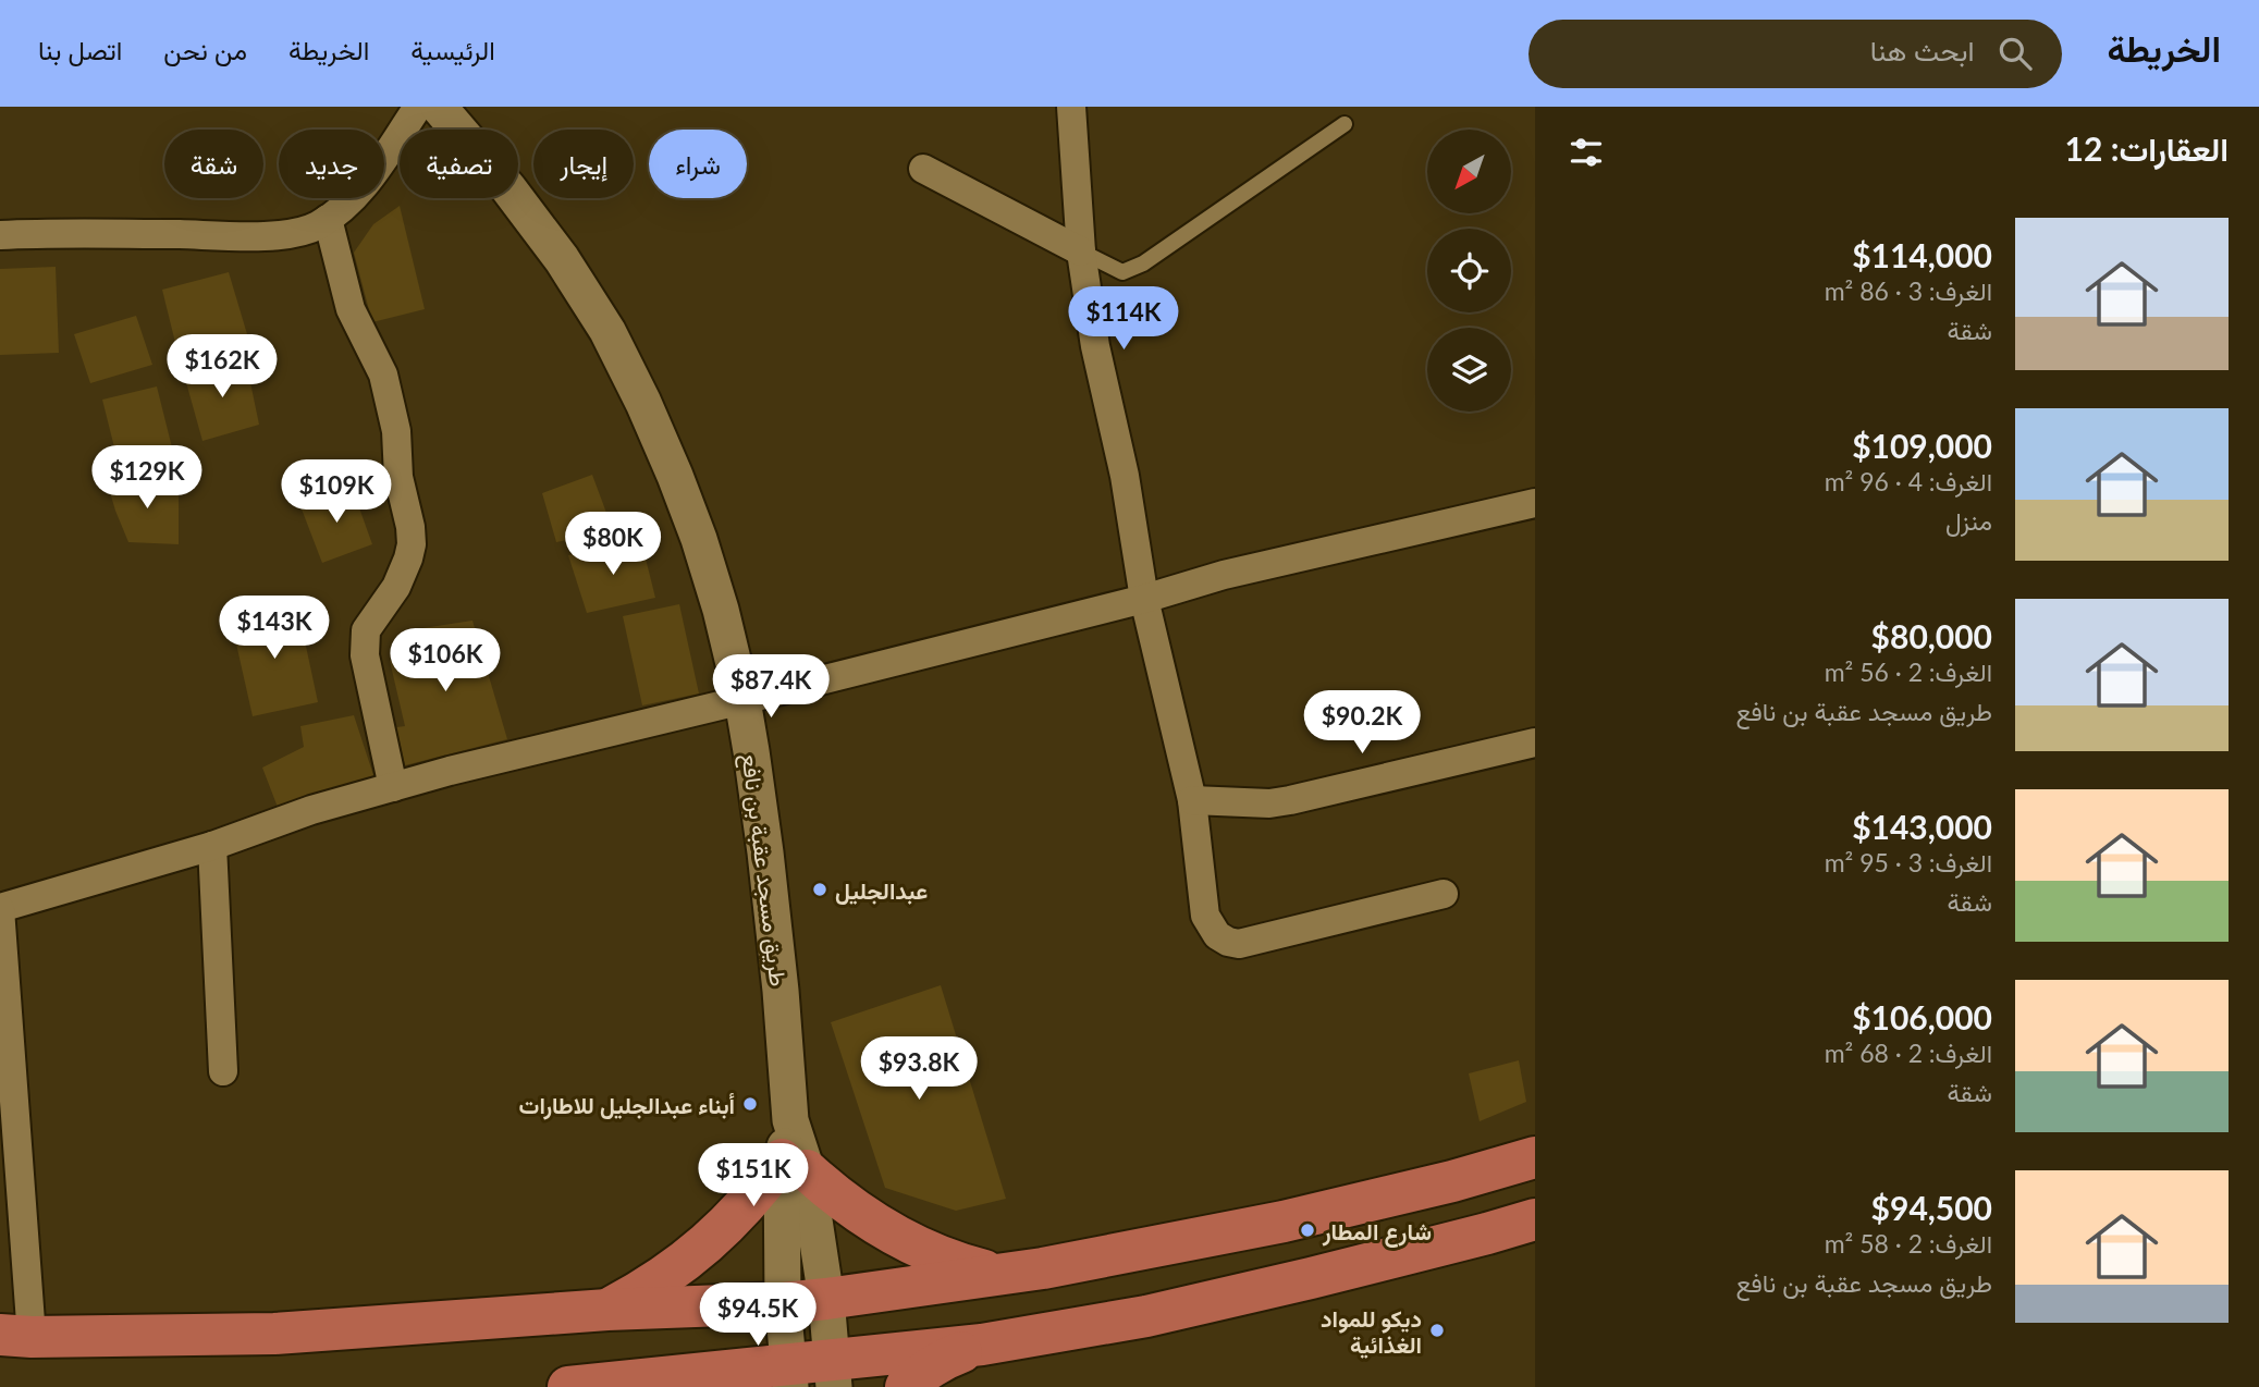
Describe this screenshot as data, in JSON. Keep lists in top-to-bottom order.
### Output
{
  "streets": {
    "street": ["طريق مسجد عقبة بن نافع"]
  },
  "places": [
    "عبدالجليل",
    "أبناء عبدالجليل للاطارات",
    "شارع المطار",
    "ديكو للمواد الغذائية"
  ],
  "north": "bottom left",
  "page": {
    "header": "الخريطة",
    "search": "ابحث هنا",
    "nav": [
      "الرئيسية",
      "الخريطة",
      "من نحن",
      "اتصل بنا"
    ],
    "heading": "العقارات: 12",
    "chip": [
      "شراء",
      "إيجار",
      "تصفية",
      "جديد",
      "شقة"
    ],
    "list": [
      {
        "name": "$114,000",
        "note": "الغرف: 3 · 86 m² · شقة"
      },
      {
        "name": "$109,000",
        "note": "الغرف: 4 · 96 m² · منزل"
      },
      {
        "name": "$80,000",
        "note": "الغرف: 2 · 56 m² · طريق مسجد عقبة بن نافع"
      },
      {
        "name": "$143,000",
        "note": "الغرف: 3 · 95 m² · شقة"
      },
      {
        "name": "$106,000",
        "note": "الغرف: 2 · 68 m² · شقة"
      },
      {
        "name": "$94,500",
        "note": "الغرف: 2 · 58 m² · طريق مسجد عقبة بن نافع"
      }
    ],
    "price": [
      "$114K",
      "$162K",
      "$129K",
      "$109K",
      "$80K",
      "$143K",
      "$106K",
      "$87.4K",
      "$90.2K",
      "$93.8K",
      "$151K",
      "$94.5K"
    ]
  }
}
